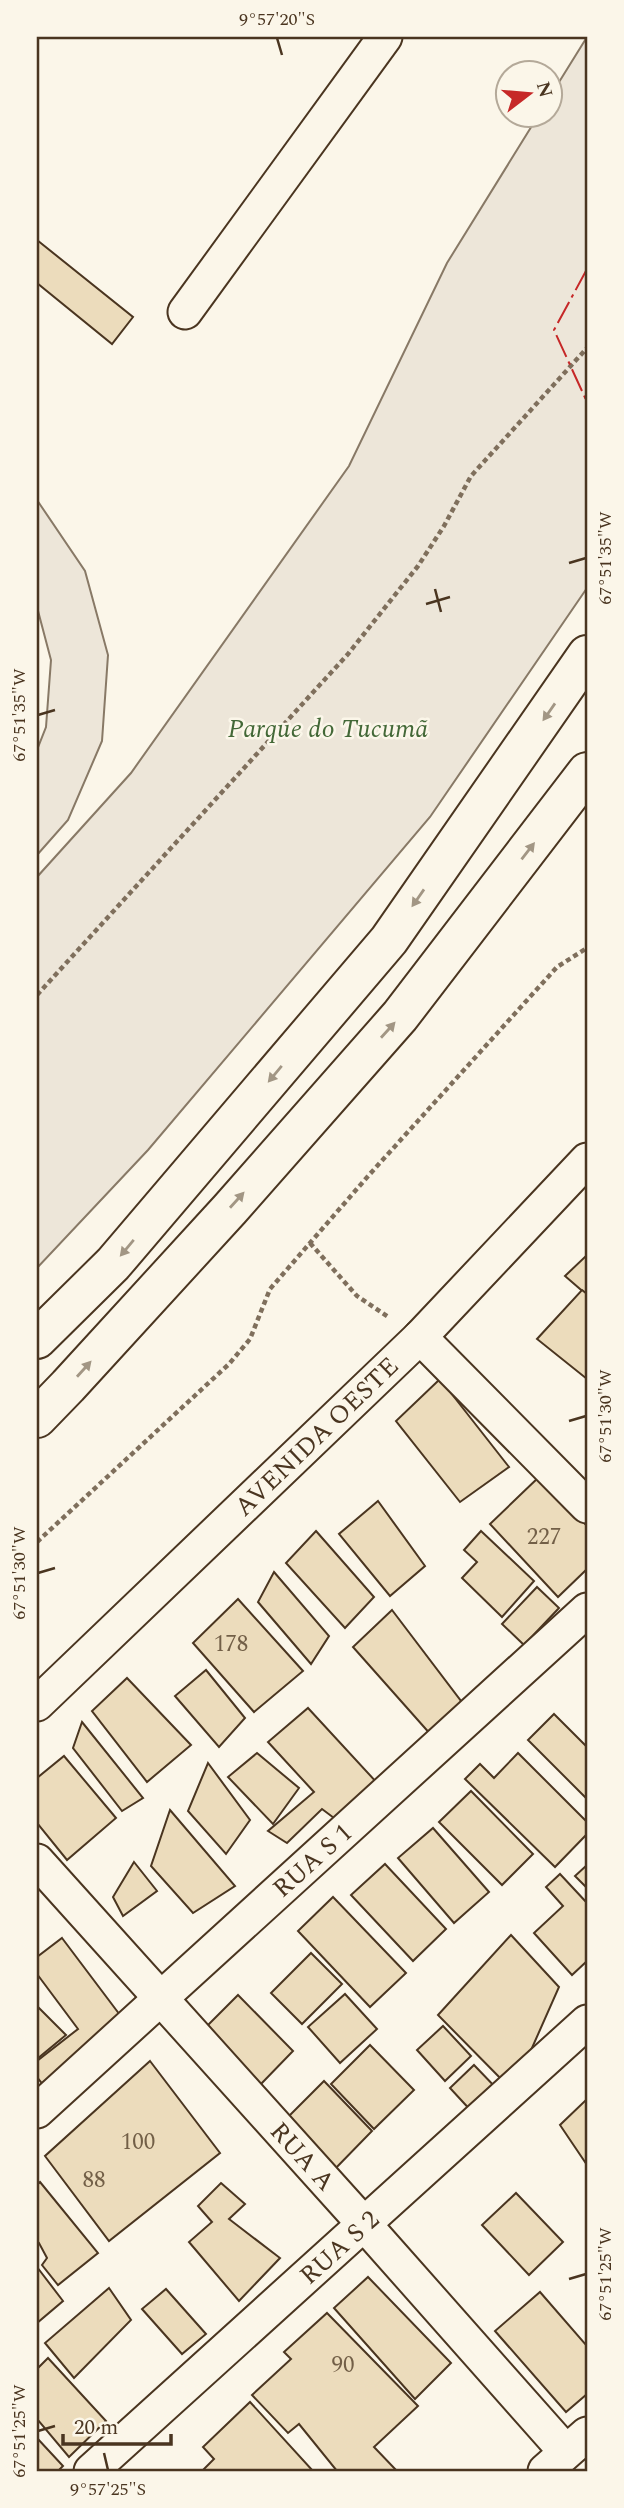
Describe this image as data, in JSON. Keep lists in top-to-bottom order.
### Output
{
  "streets": {
    "street": [
      "AVENIDA OESTE",
      "RUA S 1",
      "RUA A",
      "RUA S 2"
    ]
  },
  "crossings": [
    ["RUA S 1", "RUA A"],
    ["RUA A", "RUA S 2"]
  ],
  "parks": ["Parque do Tucumã"],
  "house_numbers": [
    "227",
    "178",
    "100",
    "88",
    "90"
  ],
  "scale_bar": "20 m",
  "north": "right",
  "coordinates": [
    "9°57'20\"S",
    "67°51'35\"W",
    "67°51'30\"W",
    "67°51'25\"W",
    "9°57'25\"S"
  ]
}
